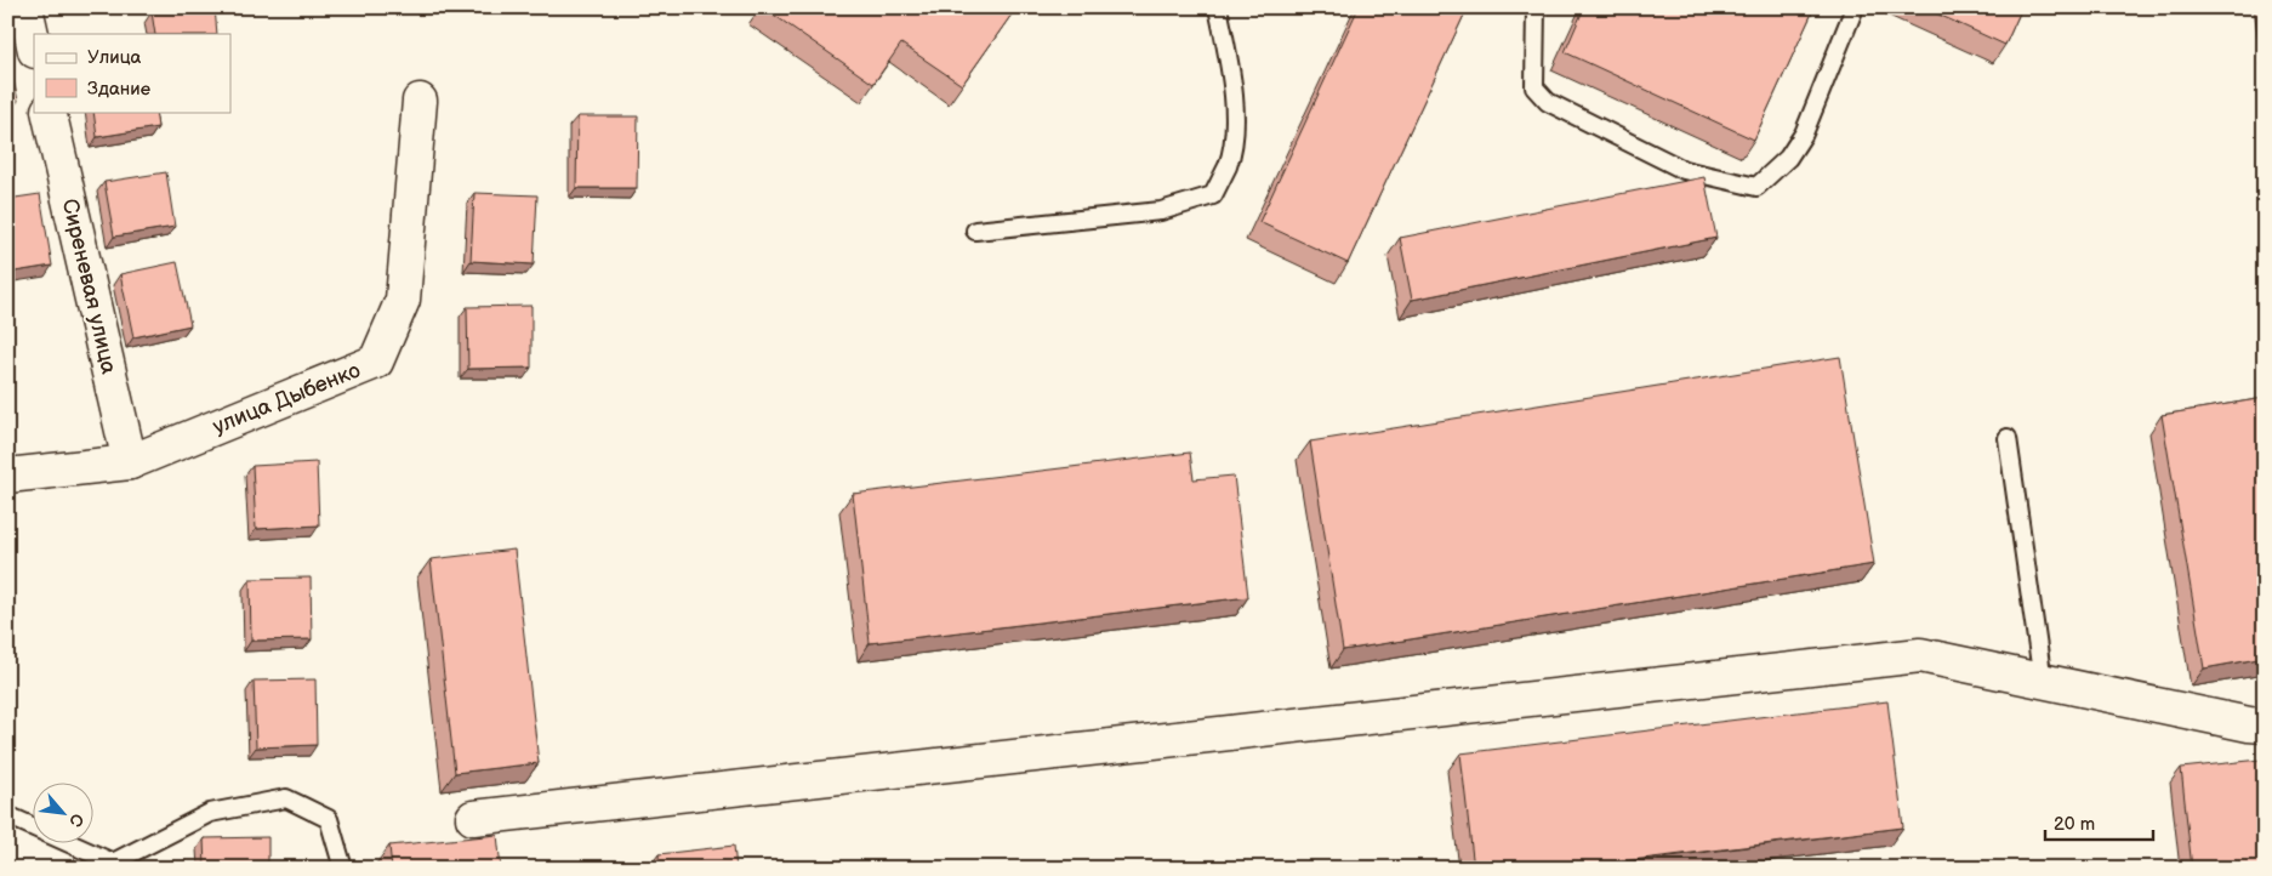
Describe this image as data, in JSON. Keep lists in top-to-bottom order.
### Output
{
  "streets": {
    "street": ["Сиреневая улица", "улица Дыбенко"]
  },
  "crossings": [
    ["Сиреневая улица", "улица Дыбенко"]
  ],
  "legend": ["Улица", "Здание"],
  "scale_bar": "20 m",
  "north": "bottom right"
}
